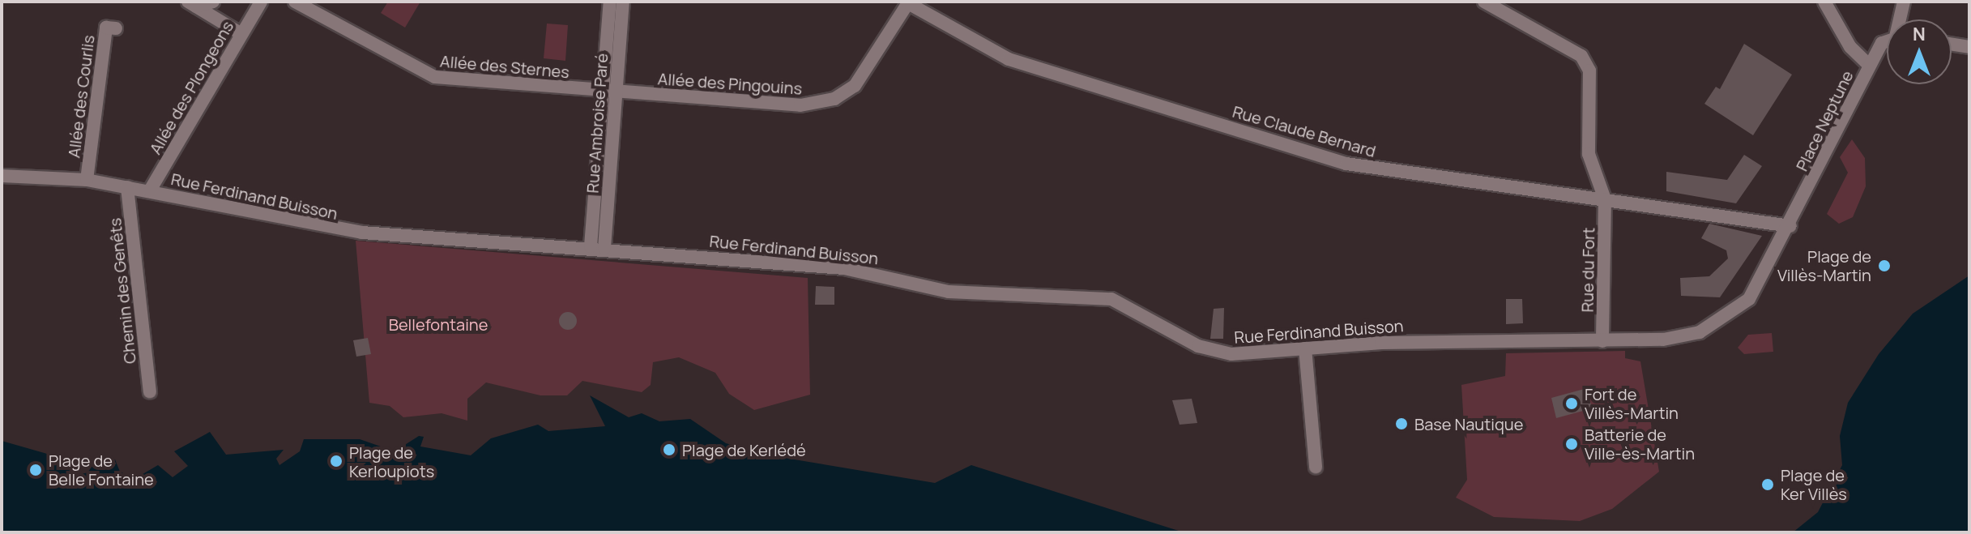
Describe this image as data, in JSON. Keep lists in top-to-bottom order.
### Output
{
  "streets": {
    "street": [
      "Allée des Sternes",
      "Allée des Pingouins",
      "Allée des Plongeons",
      "Allée des Courlis",
      "Place Neptune",
      "Rue Ambroise Paré",
      "Rue Claude Bernard",
      "Rue Ferdinand Buisson",
      "Rue du Fort",
      "Chemin des Genêts"
    ]
  },
  "crossings": [
    ["Allée des Sternes", "Allée des Pingouins"],
    ["Allée des Sternes", "Rue Ambroise Paré"],
    ["Allée des Pingouins", "Rue Ambroise Paré"],
    ["Allée des Pingouins", "Rue Claude Bernard"],
    ["Allée des Plongeons", "Rue Ferdinand Buisson"],
    ["Allée des Courlis", "Rue Ferdinand Buisson"],
    ["Place Neptune", "Rue Claude Bernard"],
    ["Place Neptune", "Rue Ferdinand Buisson"],
    ["Rue Ambroise Paré", "Rue Ferdinand Buisson"],
    ["Rue Claude Bernard", "Rue Ferdinand Buisson"],
    ["Rue Claude Bernard", "Rue du Fort"],
    ["Rue Ferdinand Buisson", "Rue du Fort"],
    ["Rue Ferdinand Buisson", "Chemin des Genêts"]
  ],
  "parks": ["Bellefontaine"],
  "places": [
    "Plage de Villès-Martin",
    "Fort de Villès-Martin",
    "Base Nautique",
    "Batterie de Ville-ès-Martin",
    "Plage de Kerlédé",
    "Plage de Kerloupiots",
    "Plage de Belle Fontaine",
    "Plage de Ker Villès"
  ],
  "north": "top"
}
